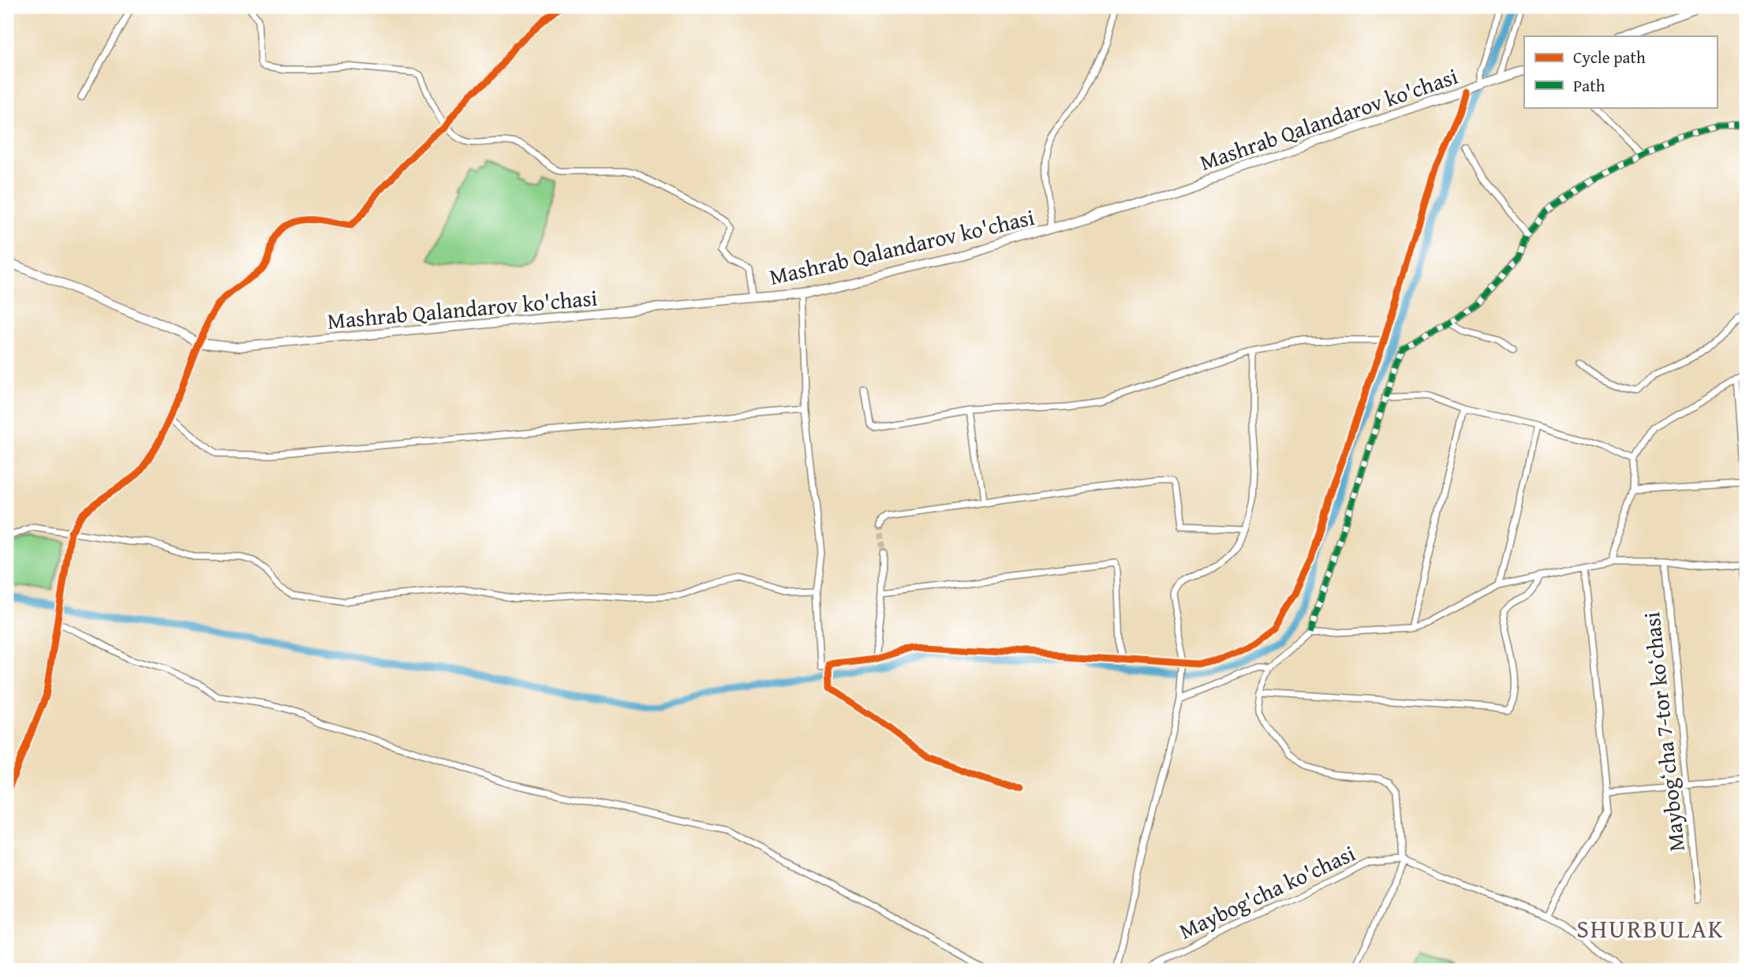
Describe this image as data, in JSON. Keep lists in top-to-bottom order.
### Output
{
  "streets": {
    "main road": ["Mashrab Qalandarov ko'chasi"],
    "street": ["Maybogʻcha 7-tor koʻchasi", "Maybog'cha ko'chasi"]
  },
  "districts": ["SHURBULAK"],
  "legend": ["Cycle path", "Path"]
}
